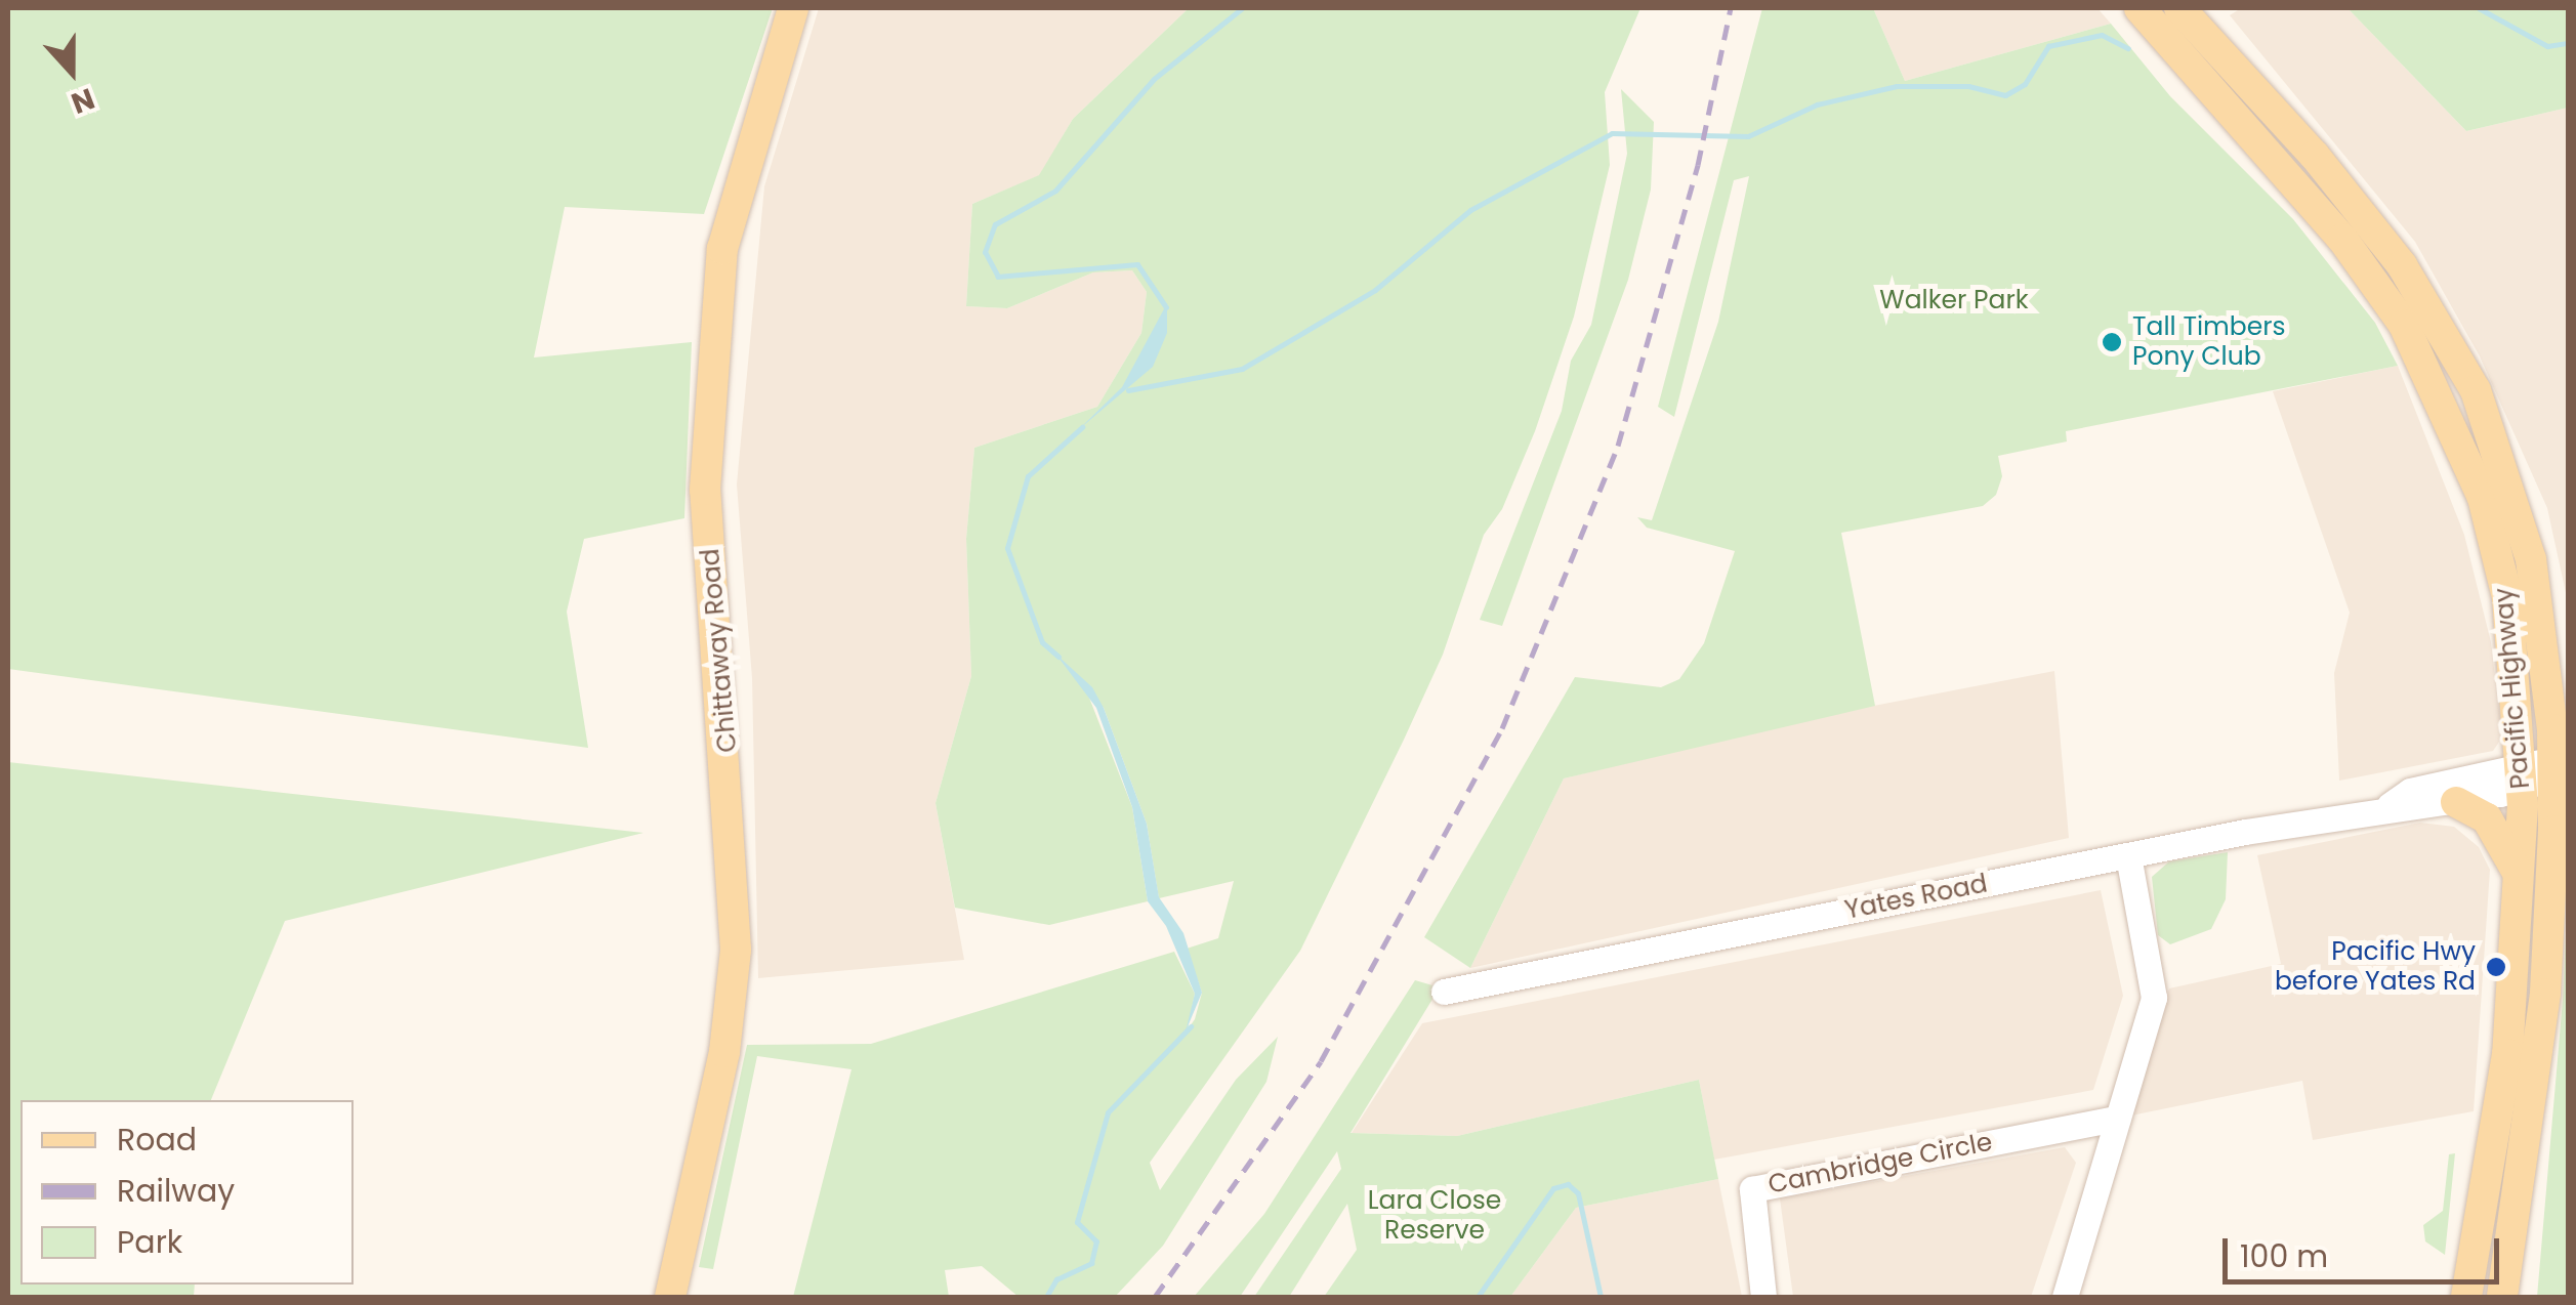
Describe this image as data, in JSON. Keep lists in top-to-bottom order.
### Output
{
  "streets": {
    "main road": ["Chittaway Road", "Pacific Highway"],
    "street": ["Yates Road", "Cambridge Circle"]
  },
  "crossings": [
    ["Pacific Highway", "Yates Road"]
  ],
  "parks": ["Walker Park", "Lara Close Reserve"],
  "places": ["Tall Timbers Pony Club", "Pacific Hwy before Yates Rd"],
  "legend": ["Road", "Railway", "Park"],
  "scale_bar": "100 m",
  "north": "bottom"
}
